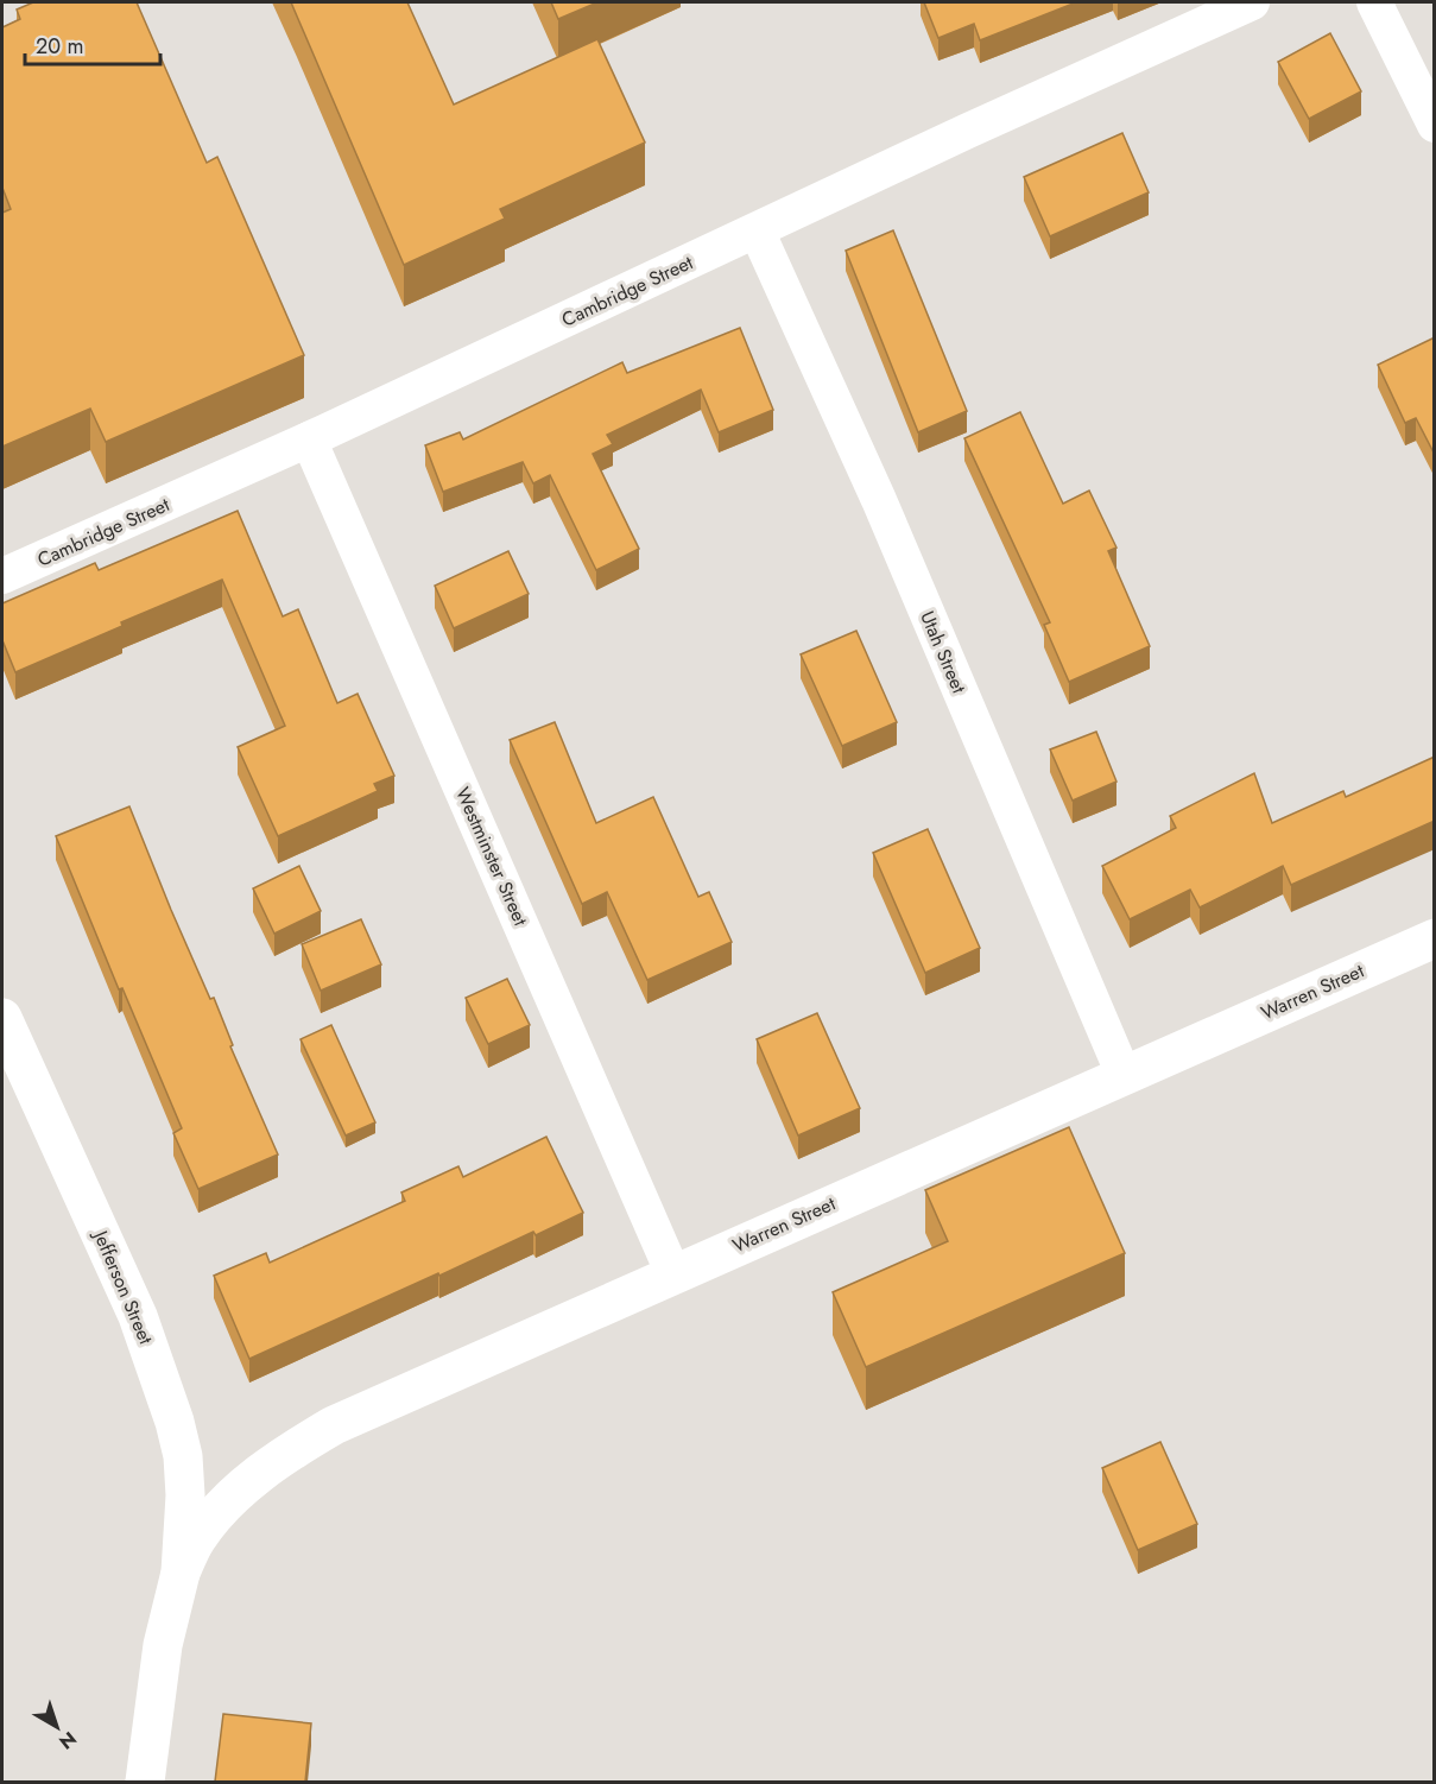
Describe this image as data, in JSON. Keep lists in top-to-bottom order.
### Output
{
  "streets": {
    "street": [
      "Cambridge Street",
      "Utah Street",
      "Westminster Street",
      "Warren Street",
      "Jefferson Street"
    ]
  },
  "crossings": [
    ["Cambridge Street", "Utah Street"],
    ["Cambridge Street", "Westminster Street"],
    ["Utah Street", "Warren Street"],
    ["Westminster Street", "Warren Street"],
    ["Warren Street", "Jefferson Street"]
  ],
  "scale_bar": "20 m",
  "north": "bottom right"
}
